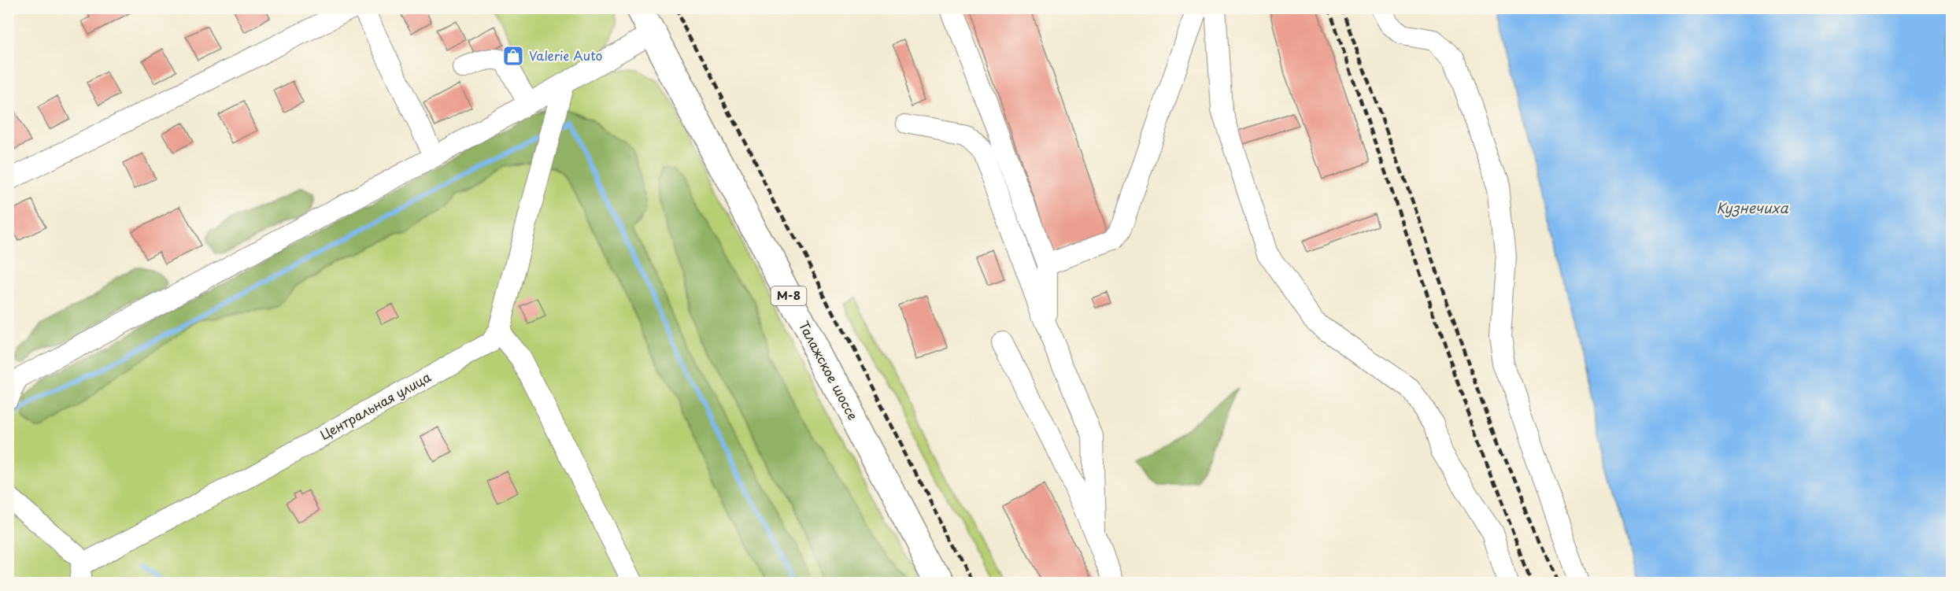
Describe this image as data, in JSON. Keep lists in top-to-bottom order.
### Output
{
  "streets": {
    "main road": ["М-8", "Талажское шоссе"],
    "lane": ["Центральная улица"]
  },
  "water": ["Кузнечиха"],
  "places": {
    "shop": ["Valerie Auto"]
  }
}
